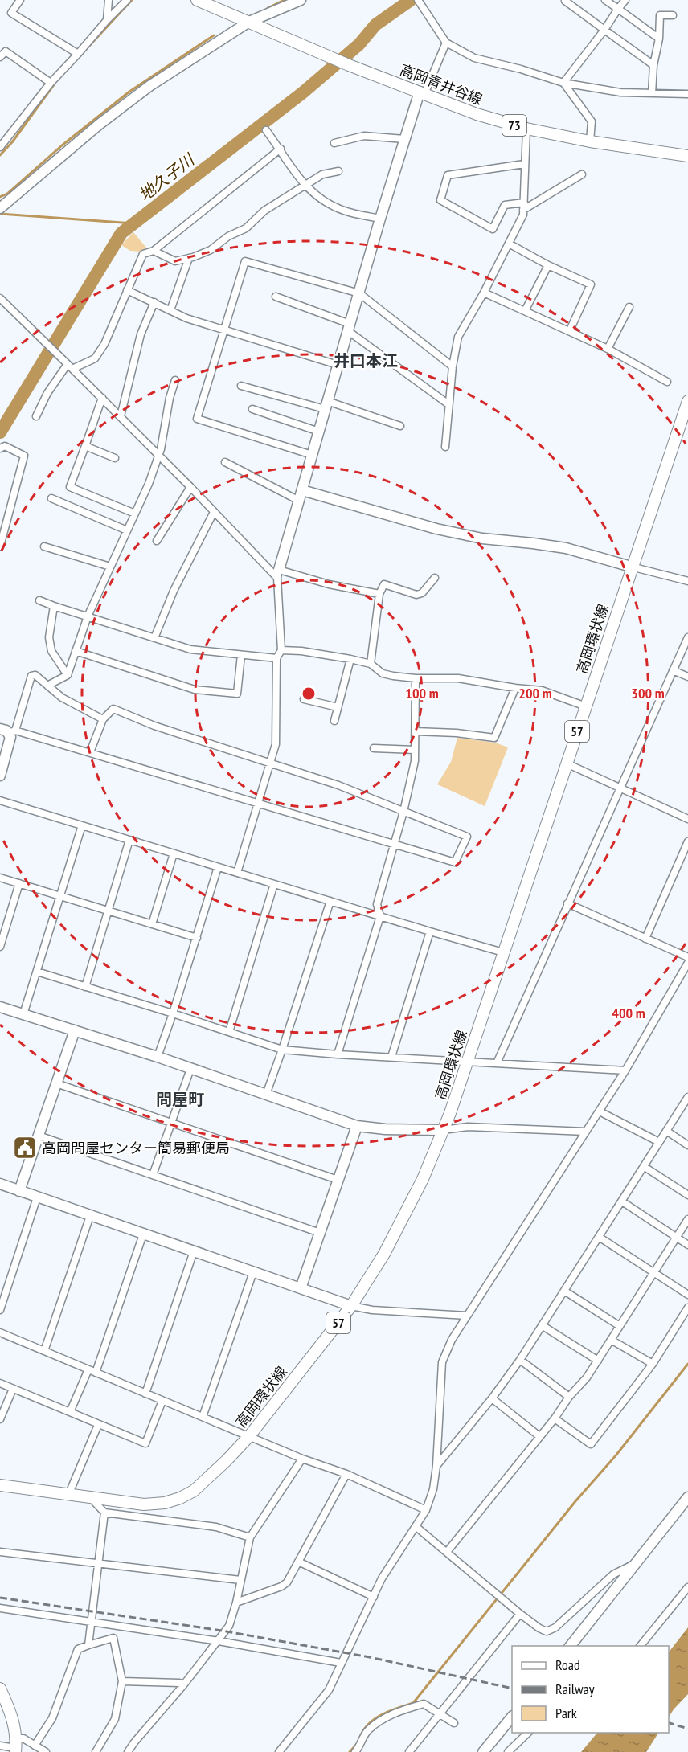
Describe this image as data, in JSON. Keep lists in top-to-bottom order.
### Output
{
  "streets": {
    "main road": [
      "高岡青井谷線",
      "73",
      "高岡環状線",
      "57"
    ]
  },
  "districts": ["井口本江", "問屋町"],
  "water": ["地久子川"],
  "places": {
    "public building": ["高岡問屋センター簡易郵便局"]
  },
  "legend": ["Road", "Railway", "Park"],
  "rings": [
    "100 m",
    "200 m",
    "300 m",
    "400 m"
  ]
}
